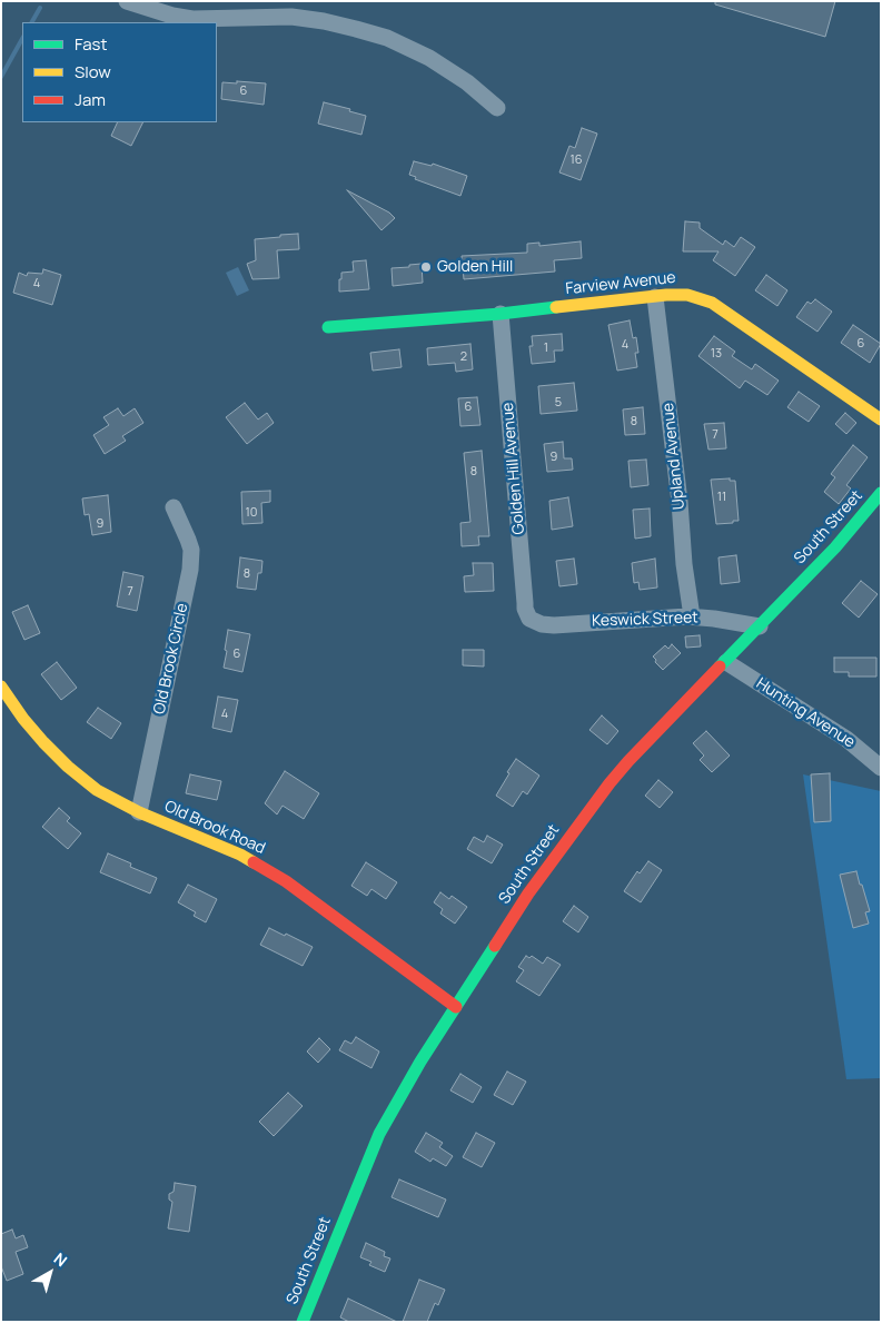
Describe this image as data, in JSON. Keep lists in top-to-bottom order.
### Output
{
  "streets": {
    "street": [
      "Farview Avenue",
      "Upland Avenue",
      "Golden Hill Avenue",
      "South Street",
      "Keswick Street",
      "Old Brook Circle",
      "Hunting Avenue",
      "Old Brook Road"
    ]
  },
  "crossings": [
    ["Farview Avenue", "Upland Avenue"],
    ["Farview Avenue", "Golden Hill Avenue"],
    ["Upland Avenue", "Keswick Street"],
    ["Golden Hill Avenue", "Keswick Street"],
    ["South Street", "Keswick Street"],
    ["South Street", "Hunting Avenue"],
    ["South Street", "Old Brook Road"],
    ["Old Brook Circle", "Old Brook Road"]
  ],
  "places": ["Golden Hill"],
  "house_numbers": [
    "6",
    "16",
    "4",
    "6",
    "4",
    "1",
    "13",
    "2",
    "5",
    "6",
    "8",
    "7",
    "9",
    "8",
    "11",
    "10",
    "9",
    "8",
    "7",
    "6",
    "4"
  ],
  "legend": ["Fast", "Slow", "Jam"],
  "north": "top right"
}
